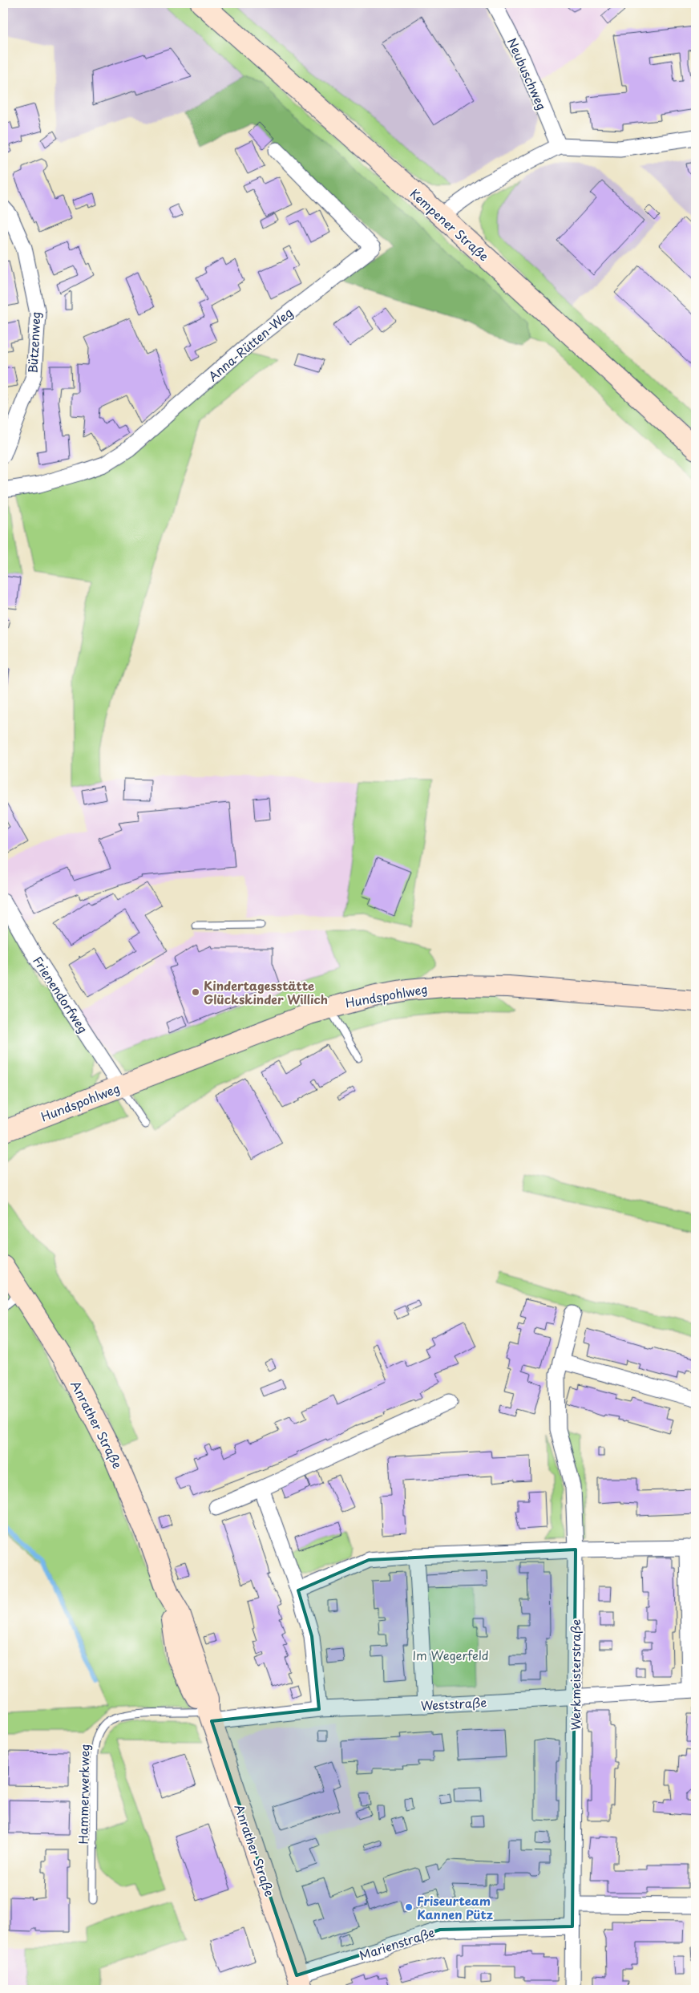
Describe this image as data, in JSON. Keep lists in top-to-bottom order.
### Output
{
  "streets": {
    "street": [
      "Neubuschweg",
      "Kempener Straße",
      "Bützenweg",
      "Anna-Rütten-Weg",
      "Frienendorfweg",
      "Hundspohlweg",
      "Anrather Straße",
      "Werkmeisterstraße",
      "Weststraße",
      "Marienstraße"
    ],
    "lane": ["Hammerwerkweg"]
  },
  "crossings": [
    ["Frienendorfweg", "Hundspohlweg"],
    ["Anrather Straße", "Weststraße"],
    ["Anrather Straße", "Hammerwerkweg"],
    ["Anrather Straße", "Marienstraße"],
    ["Werkmeisterstraße", "Weststraße"],
    ["Werkmeisterstraße", "Marienstraße"],
    ["Weststraße", "Hammerwerkweg"]
  ],
  "parks": ["Im Wegerfeld"],
  "places": ["Kindertagesstätte Glückskinder Willich", "Friseurteam Kannen Pütz"]
}
